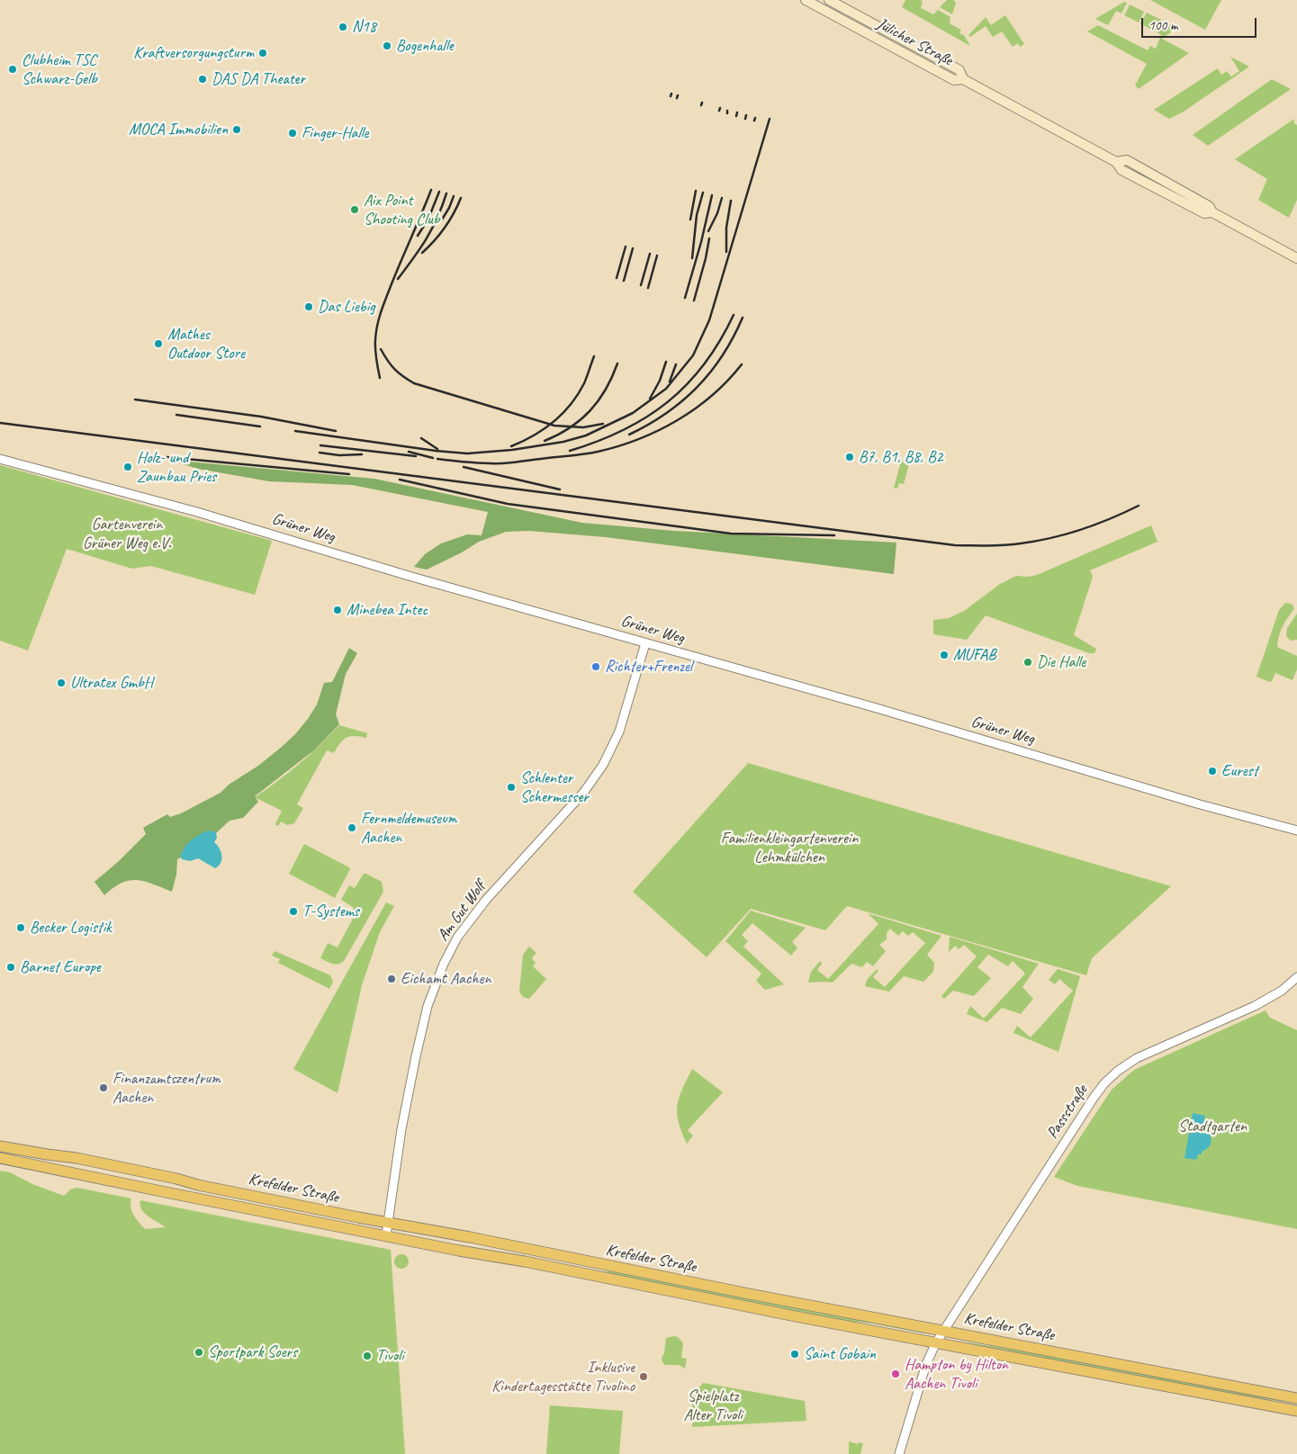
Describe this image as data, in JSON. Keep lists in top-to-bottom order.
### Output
{
  "streets": {
    "main road": ["Jülicher Straße", "Krefelder Straße"],
    "street": ["Grüner Weg", "Am Gut Wolf", "Passstraße"]
  },
  "crossings": [
    ["Grüner Weg", "Am Gut Wolf"],
    ["Am Gut Wolf", "Krefelder Straße"],
    ["Passstraße", "Krefelder Straße"]
  ],
  "parks": [
    "Gartenverein Grüner Weg e.V.",
    "Familienkleingartenverein Lehmkülchen",
    "Stadtgarten",
    "Spielplatz Alter Tivoli"
  ],
  "places": [
    "N18",
    "Bogenhalle",
    "Kraftversorgungsturm",
    "Clubheim TSC Schwarz-Gelb",
    "DAS DA Theater",
    "MOCA Immobilien",
    "Finger-Halle",
    "Aix Point Shooting Club",
    "Das Liebig",
    "Mathes Outdoor Store",
    "B7, B1, B8, B2",
    "Holz- und Zaunbau Pries",
    "Minebea Intec",
    "MUFAB",
    "Die Halle",
    "Richter+Frenzel",
    "Ultratex GmbH",
    "Eurest",
    "Schlenter Schermesser",
    "Fernmeldemuseum Aachen",
    "T-Systems",
    "Becker Logistik",
    "Barnet Europe",
    "Eichamt Aachen",
    "Finanzamtszentrum Aachen",
    "Sportpark Soers",
    "Saint Gobain",
    "Tivoli",
    "Hampton by Hilton Aachen Tivoli",
    "Inklusive Kindertagesstätte Tivolino"
  ],
  "scale_bar": "100 m"
}
